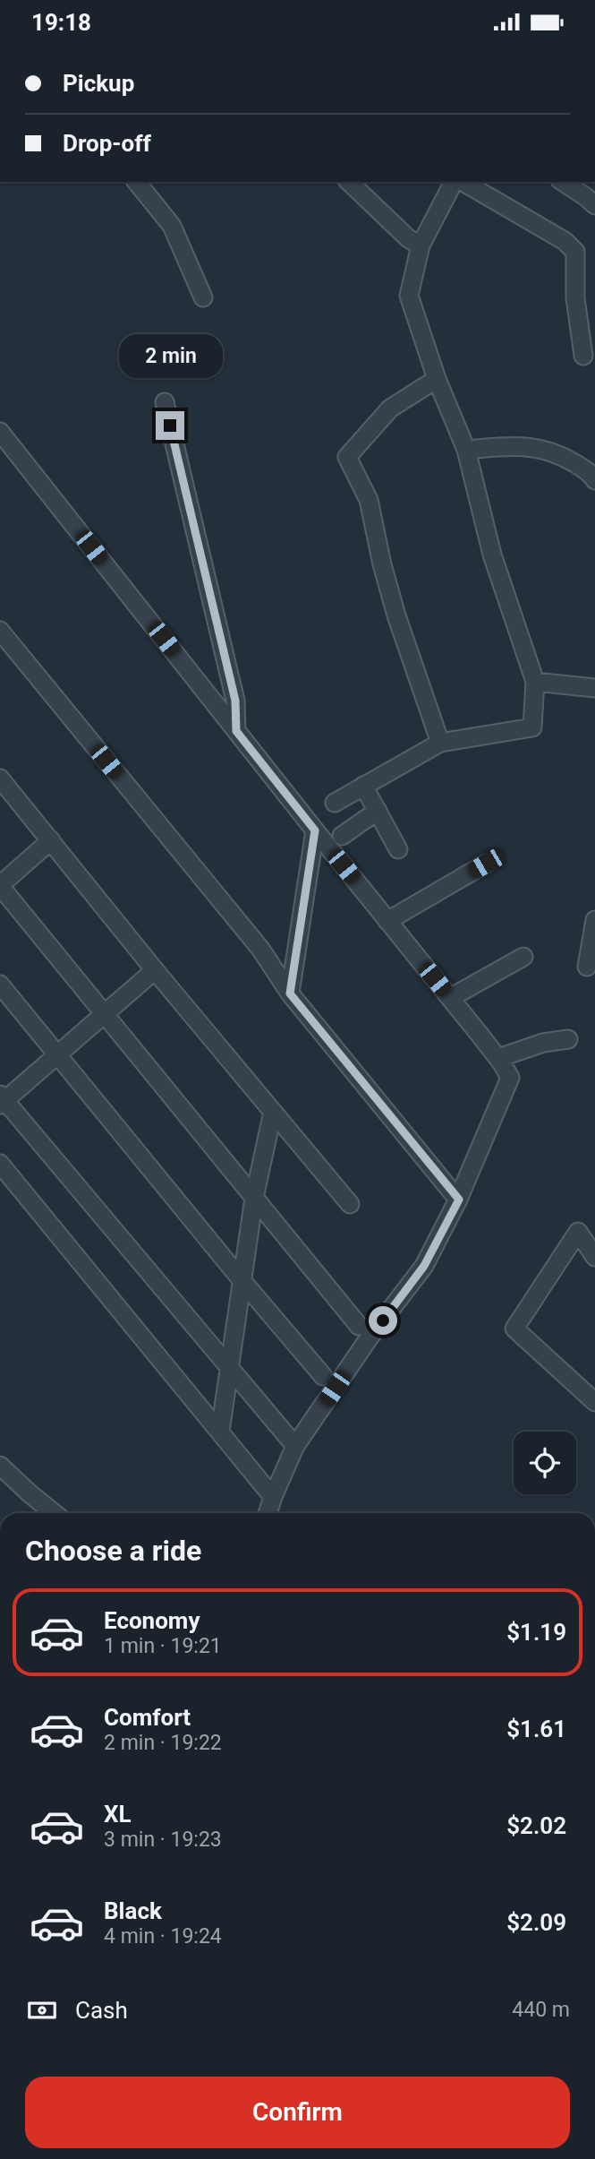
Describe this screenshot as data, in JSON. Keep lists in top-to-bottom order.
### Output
{
  "page": {
    "status": "19:18",
    "banner": ["Pickup", "Drop-off"],
    "bubble": "2 min",
    "heading": "Choose a ride",
    "list": [
      {
        "name": "Economy",
        "note": "1 min · 19:21",
        "value": "$1.19"
      },
      {
        "name": "Comfort",
        "note": "2 min · 19:22",
        "value": "$1.61"
      },
      {
        "name": "XL",
        "note": "3 min · 19:23",
        "value": "$2.02"
      },
      {
        "name": "Black",
        "note": "4 min · 19:24",
        "value": "$2.09"
      }
    ],
    "pay": ["Cash", "440 m"],
    "buttons": "Confirm"
  }
}
